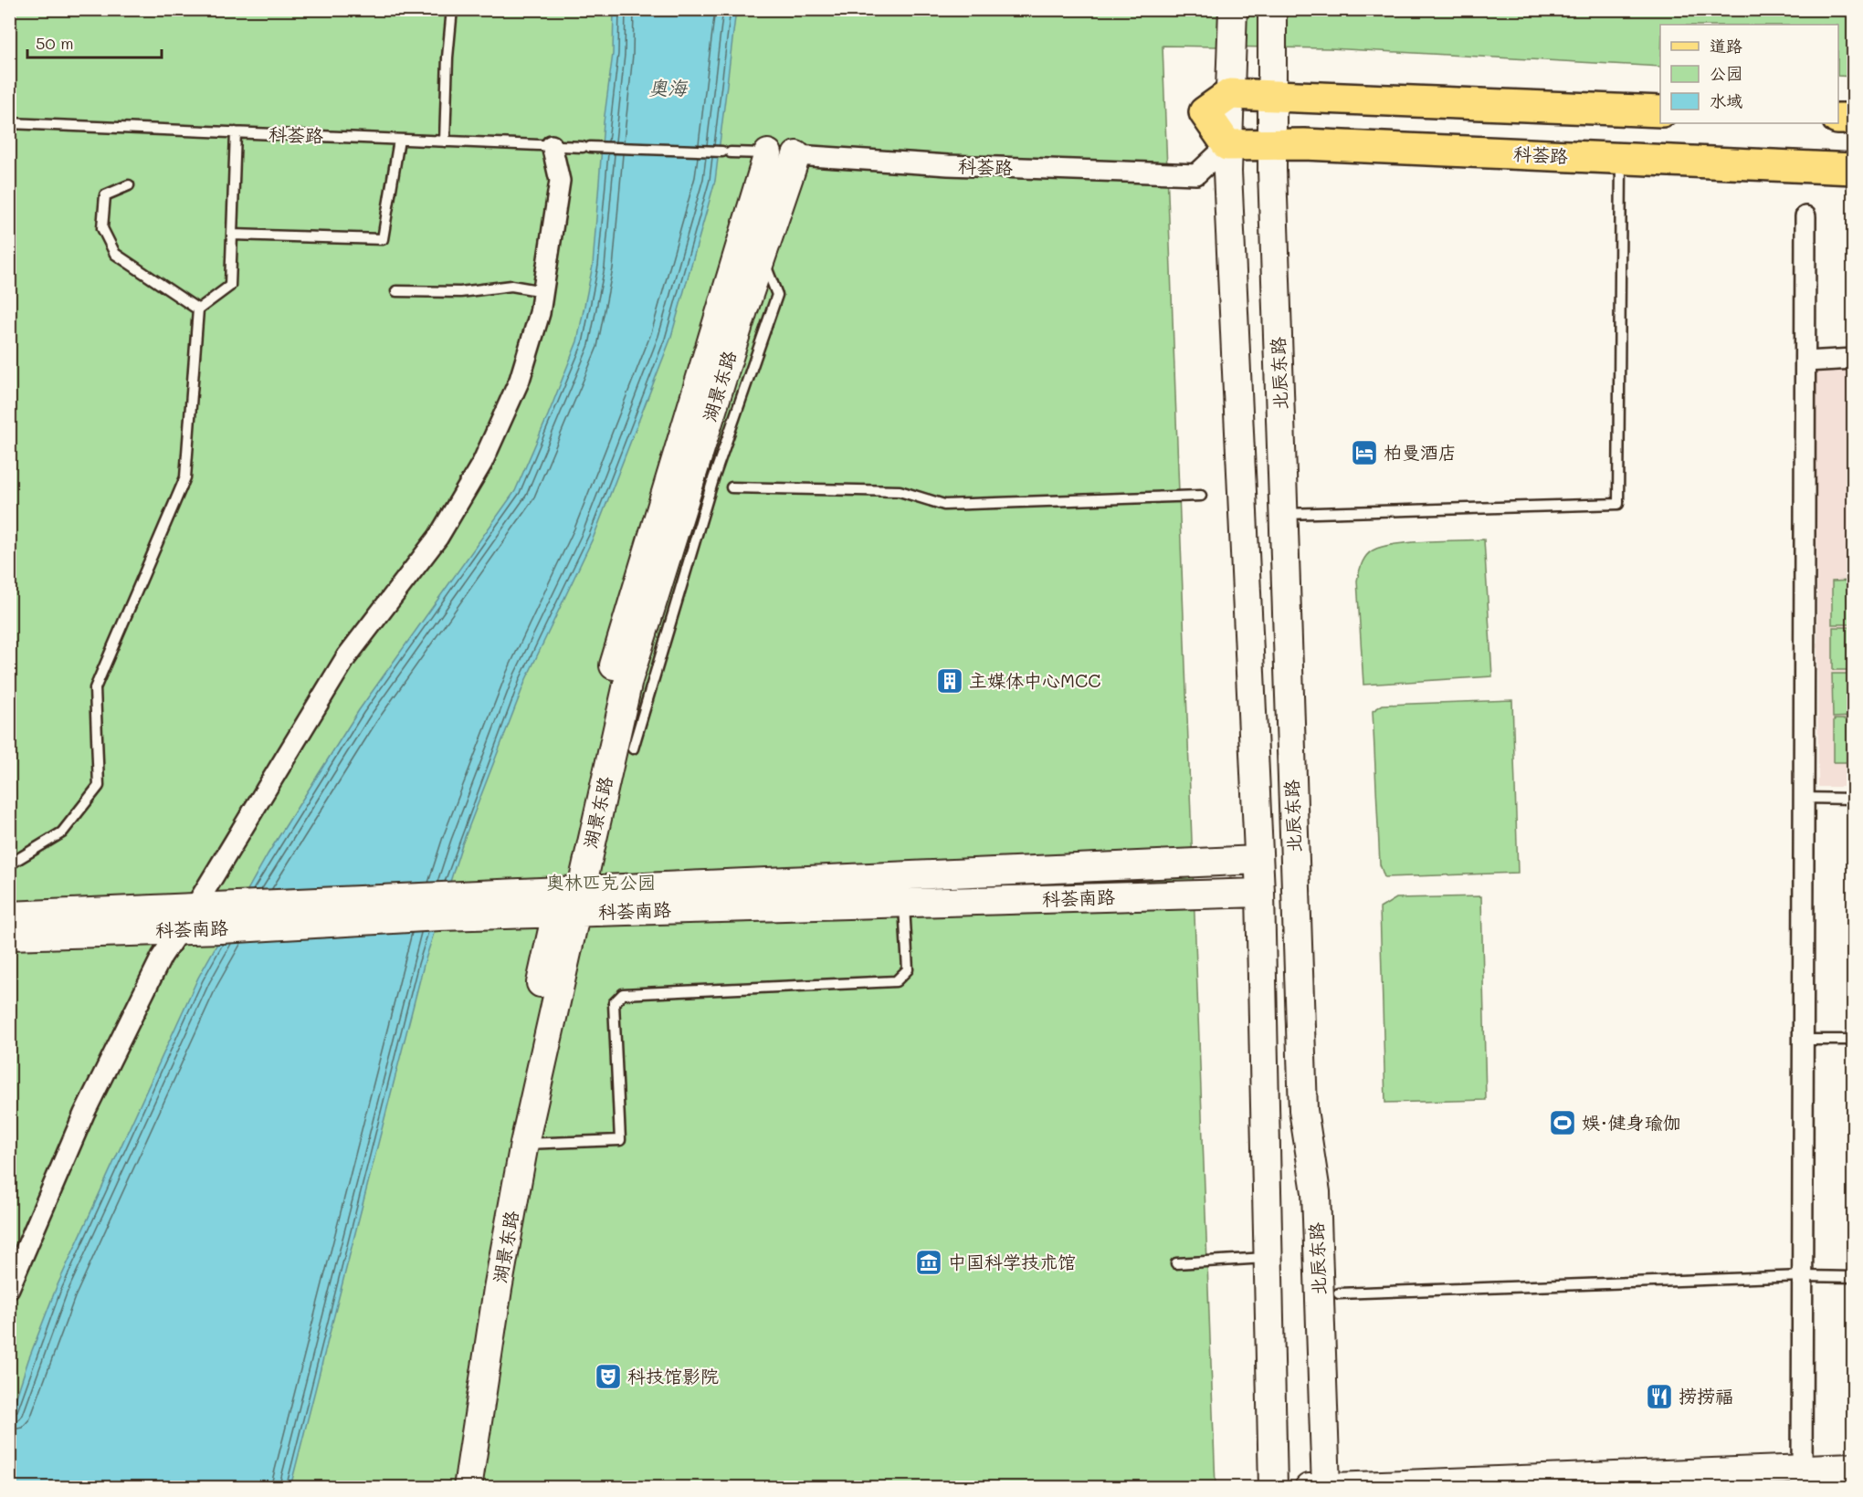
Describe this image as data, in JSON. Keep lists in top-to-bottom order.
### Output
{
  "streets": {
    "main road": ["科荟路"],
    "street": ["北辰东路", "湖景东路", "科荟南路"]
  },
  "crossings": [
    ["科荟路", "北辰东路"],
    ["科荟路", "湖景东路"],
    ["北辰东路", "科荟南路"],
    ["湖景东路", "科荟南路"]
  ],
  "water": ["奥海"],
  "parks": ["奥林匹克公园"],
  "places": {
    "hotel": ["柏曼酒店"],
    "building": ["主媒体中心MCC"],
    "sports": ["娱·健身瑜伽"],
    "museum": ["中国科学技术馆"],
    "theatre": ["科技馆影院"],
    "restaurant": ["捞捞福"]
  },
  "legend": ["道路", "公园", "水域"],
  "scale_bar": "50 m"
}
